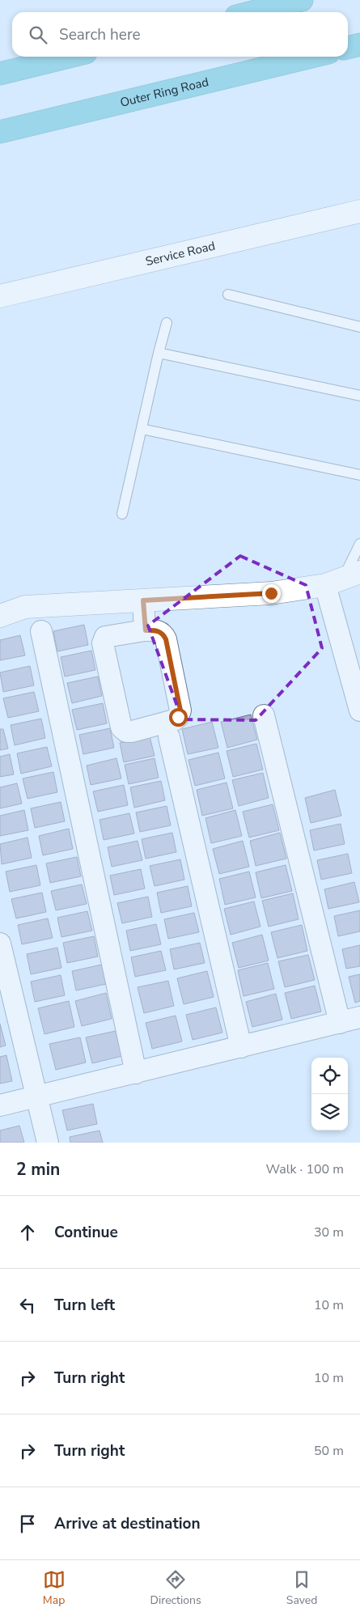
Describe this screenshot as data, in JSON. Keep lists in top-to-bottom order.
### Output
{
  "streets": {
    "highway": ["Outer Ring Road"],
    "main road": ["Service Road"]
  },
  "page": {
    "search": "Search here",
    "heading": ["2 min", "Walk · 100 m"],
    "list": [
      ["Continue", "30 m"],
      ["Turn left", "10 m"],
      ["Turn right", "10 m"],
      ["Turn right", "50 m"],
      "Arrive at destination"
    ],
    "nav": ["Map", "Directions", "Saved"]
  }
}
